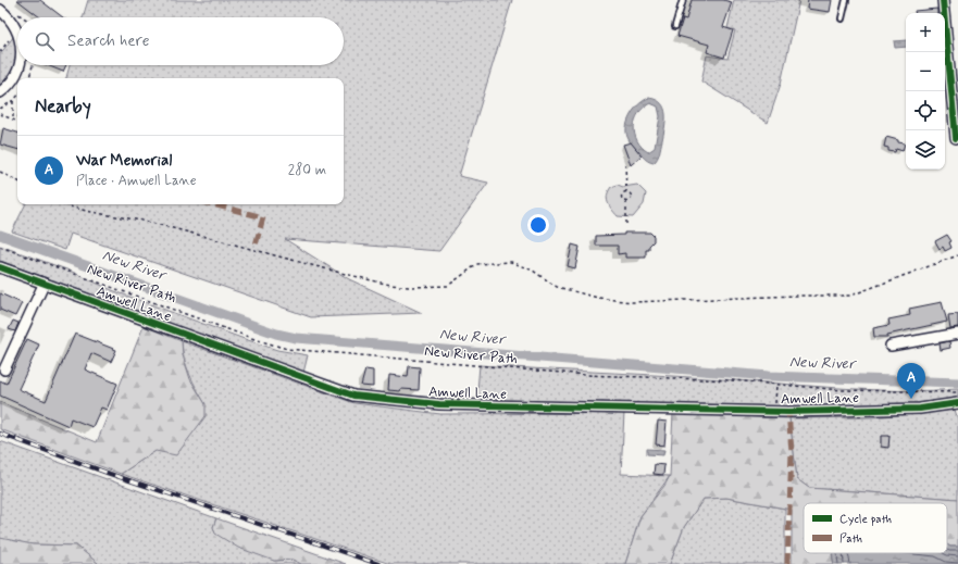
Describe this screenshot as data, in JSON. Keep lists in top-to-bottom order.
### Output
{
  "streets": {
    "street": ["Amwell Lane"],
    "path": ["New River Path"]
  },
  "water": ["New River"],
  "legend": ["Cycle path", "Path"],
  "page": {
    "map_buttons": ["+", "−"],
    "search": "Search here",
    "heading": "Nearby",
    "list": [
      {
        "mark": "A",
        "name": "War Memorial",
        "note": "Place · Amwell Lane",
        "value": "280 m"
      }
    ],
    "pins": "A"
  }
}
